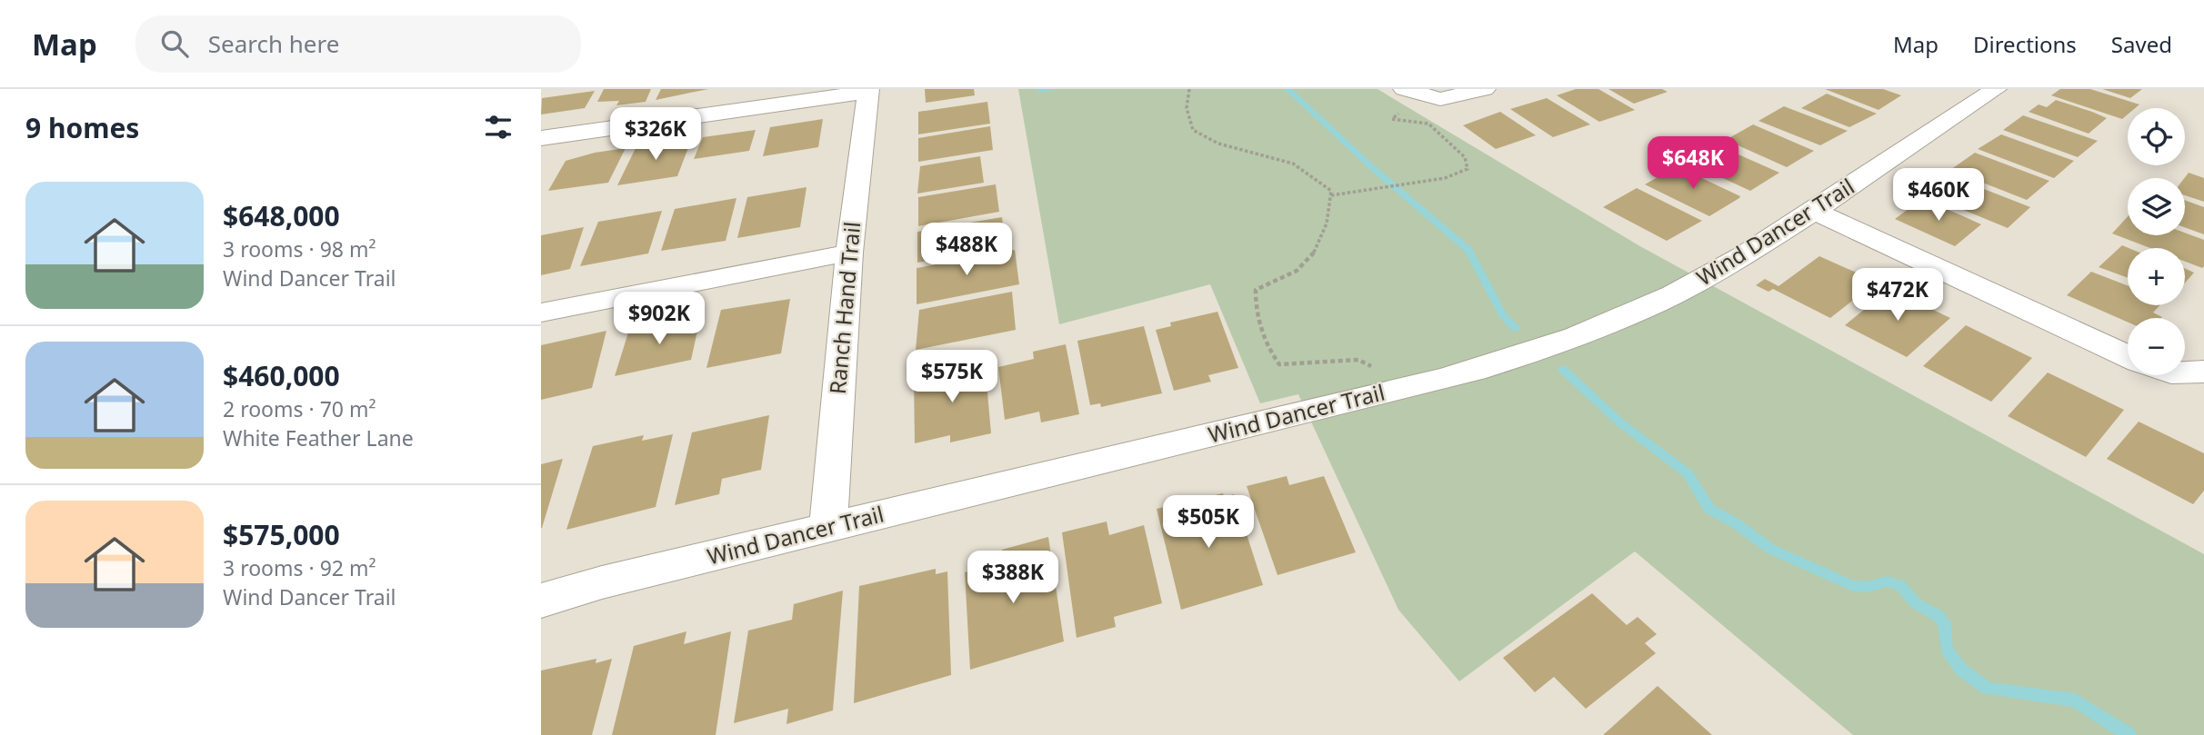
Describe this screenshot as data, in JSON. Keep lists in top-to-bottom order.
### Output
{
  "streets": {
    "street": ["Wind Dancer Trail", "Ranch Hand Trail"]
  },
  "crossings": [
    ["Wind Dancer Trail", "Ranch Hand Trail"]
  ],
  "page": {
    "header": "Map",
    "search": "Search here",
    "nav": ["Map", "Directions", "Saved"],
    "heading": "9 homes",
    "price": [
      "$326K",
      "$648K",
      "$460K",
      "$488K",
      "$472K",
      "$902K",
      "$575K",
      "$505K",
      "$388K"
    ],
    "map_buttons": ["+", "−"],
    "list": [
      {
        "name": "$648,000",
        "note": "3 rooms · 98 m² · Wind Dancer Trail"
      },
      {
        "name": "$460,000",
        "note": "2 rooms · 70 m² · White Feather Lane"
      },
      {
        "name": "$575,000",
        "note": "3 rooms · 92 m² · Wind Dancer Trail"
      }
    ]
  }
}
